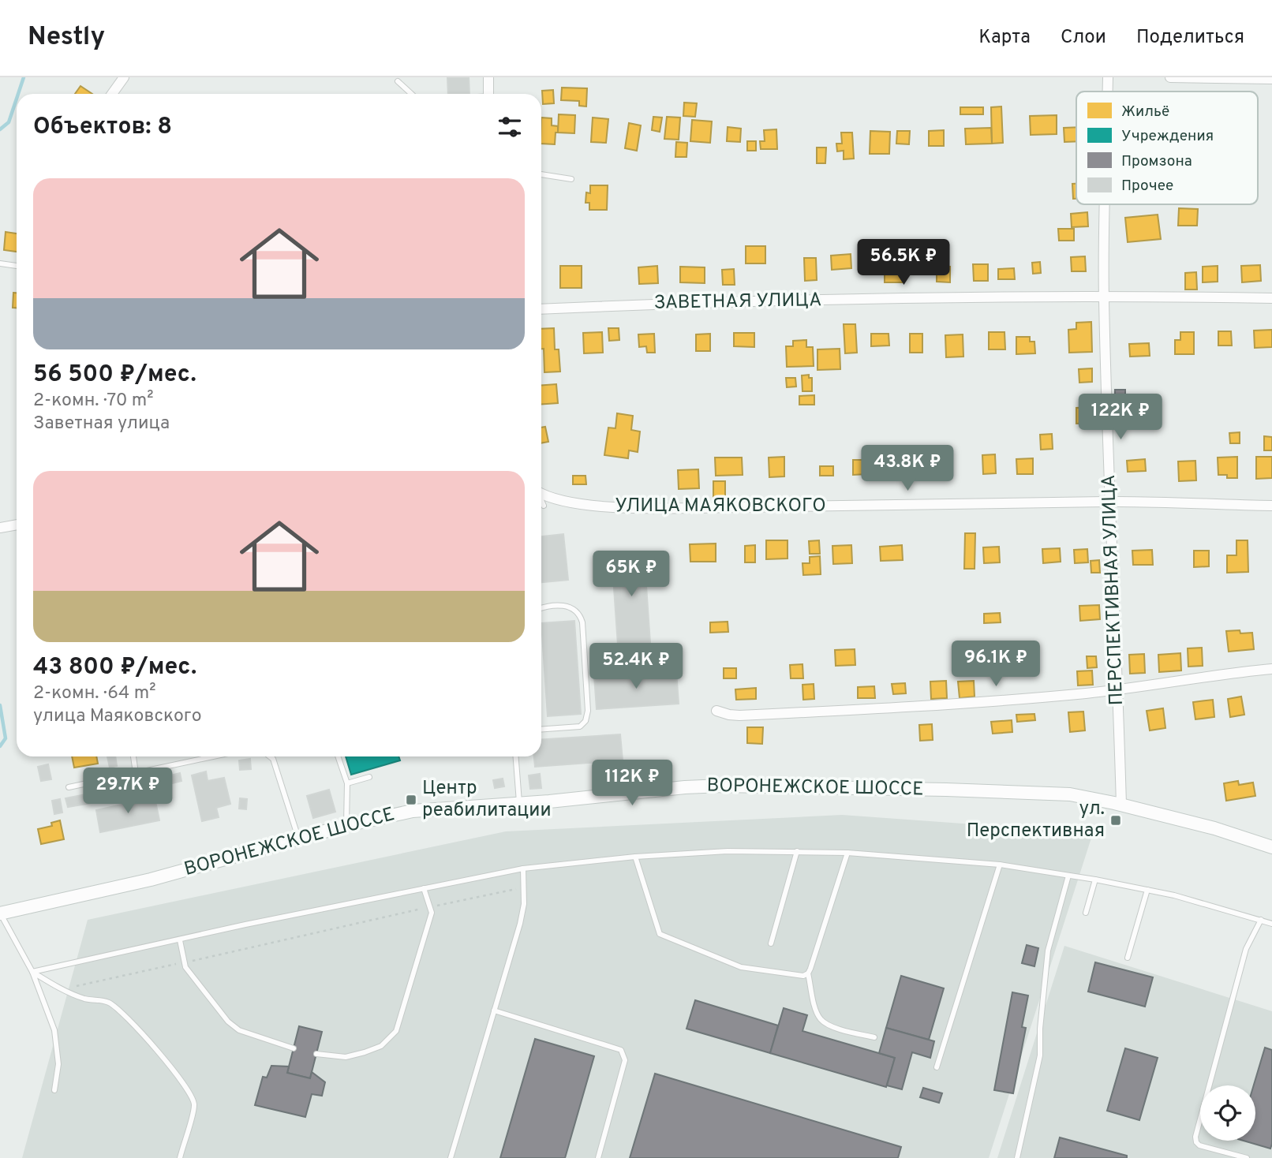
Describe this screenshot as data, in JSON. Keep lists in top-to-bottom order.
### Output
{
  "streets": {
    "main road": ["ВОРОНЕЖСКОЕ ШОССЕ"],
    "street": ["ЗАВЕТНАЯ УЛИЦА", "УЛИЦА МАЯКОВСКОГО", "ПЕРСПЕКТИВНАЯ УЛИЦА"]
  },
  "crossings": [
    ["ЗАВЕТНАЯ УЛИЦА", "ПЕРСПЕКТИВНАЯ УЛИЦА"],
    ["УЛИЦА МАЯКОВСКОГО", "ПЕРСПЕКТИВНАЯ УЛИЦА"],
    ["ПЕРСПЕКТИВНАЯ УЛИЦА", "ВОРОНЕЖСКОЕ ШОССЕ"]
  ],
  "places": {
    "transit": ["Центр реабилитации", "ул. Перспективная"]
  },
  "legend": [
    "Жильё",
    "Учреждения",
    "Промзона",
    "Прочее"
  ],
  "page": {
    "header": "Nestly",
    "nav": ["Карта", "Слои", "Поделиться"],
    "heading": "Объектов: 8",
    "list": [
      {
        "name": "56 500 ₽/мес.",
        "note": "2-комн. · 70 m² · Заветная улица"
      },
      {
        "name": "43 800 ₽/мес.",
        "note": "2-комн. · 64 m² · улица Маяковского"
      }
    ],
    "price": [
      "56.5K ₽",
      "122K ₽",
      "43.8K ₽",
      "65K ₽",
      "96.1K ₽",
      "52.4K ₽",
      "112K ₽",
      "29.7K ₽"
    ]
  }
}
